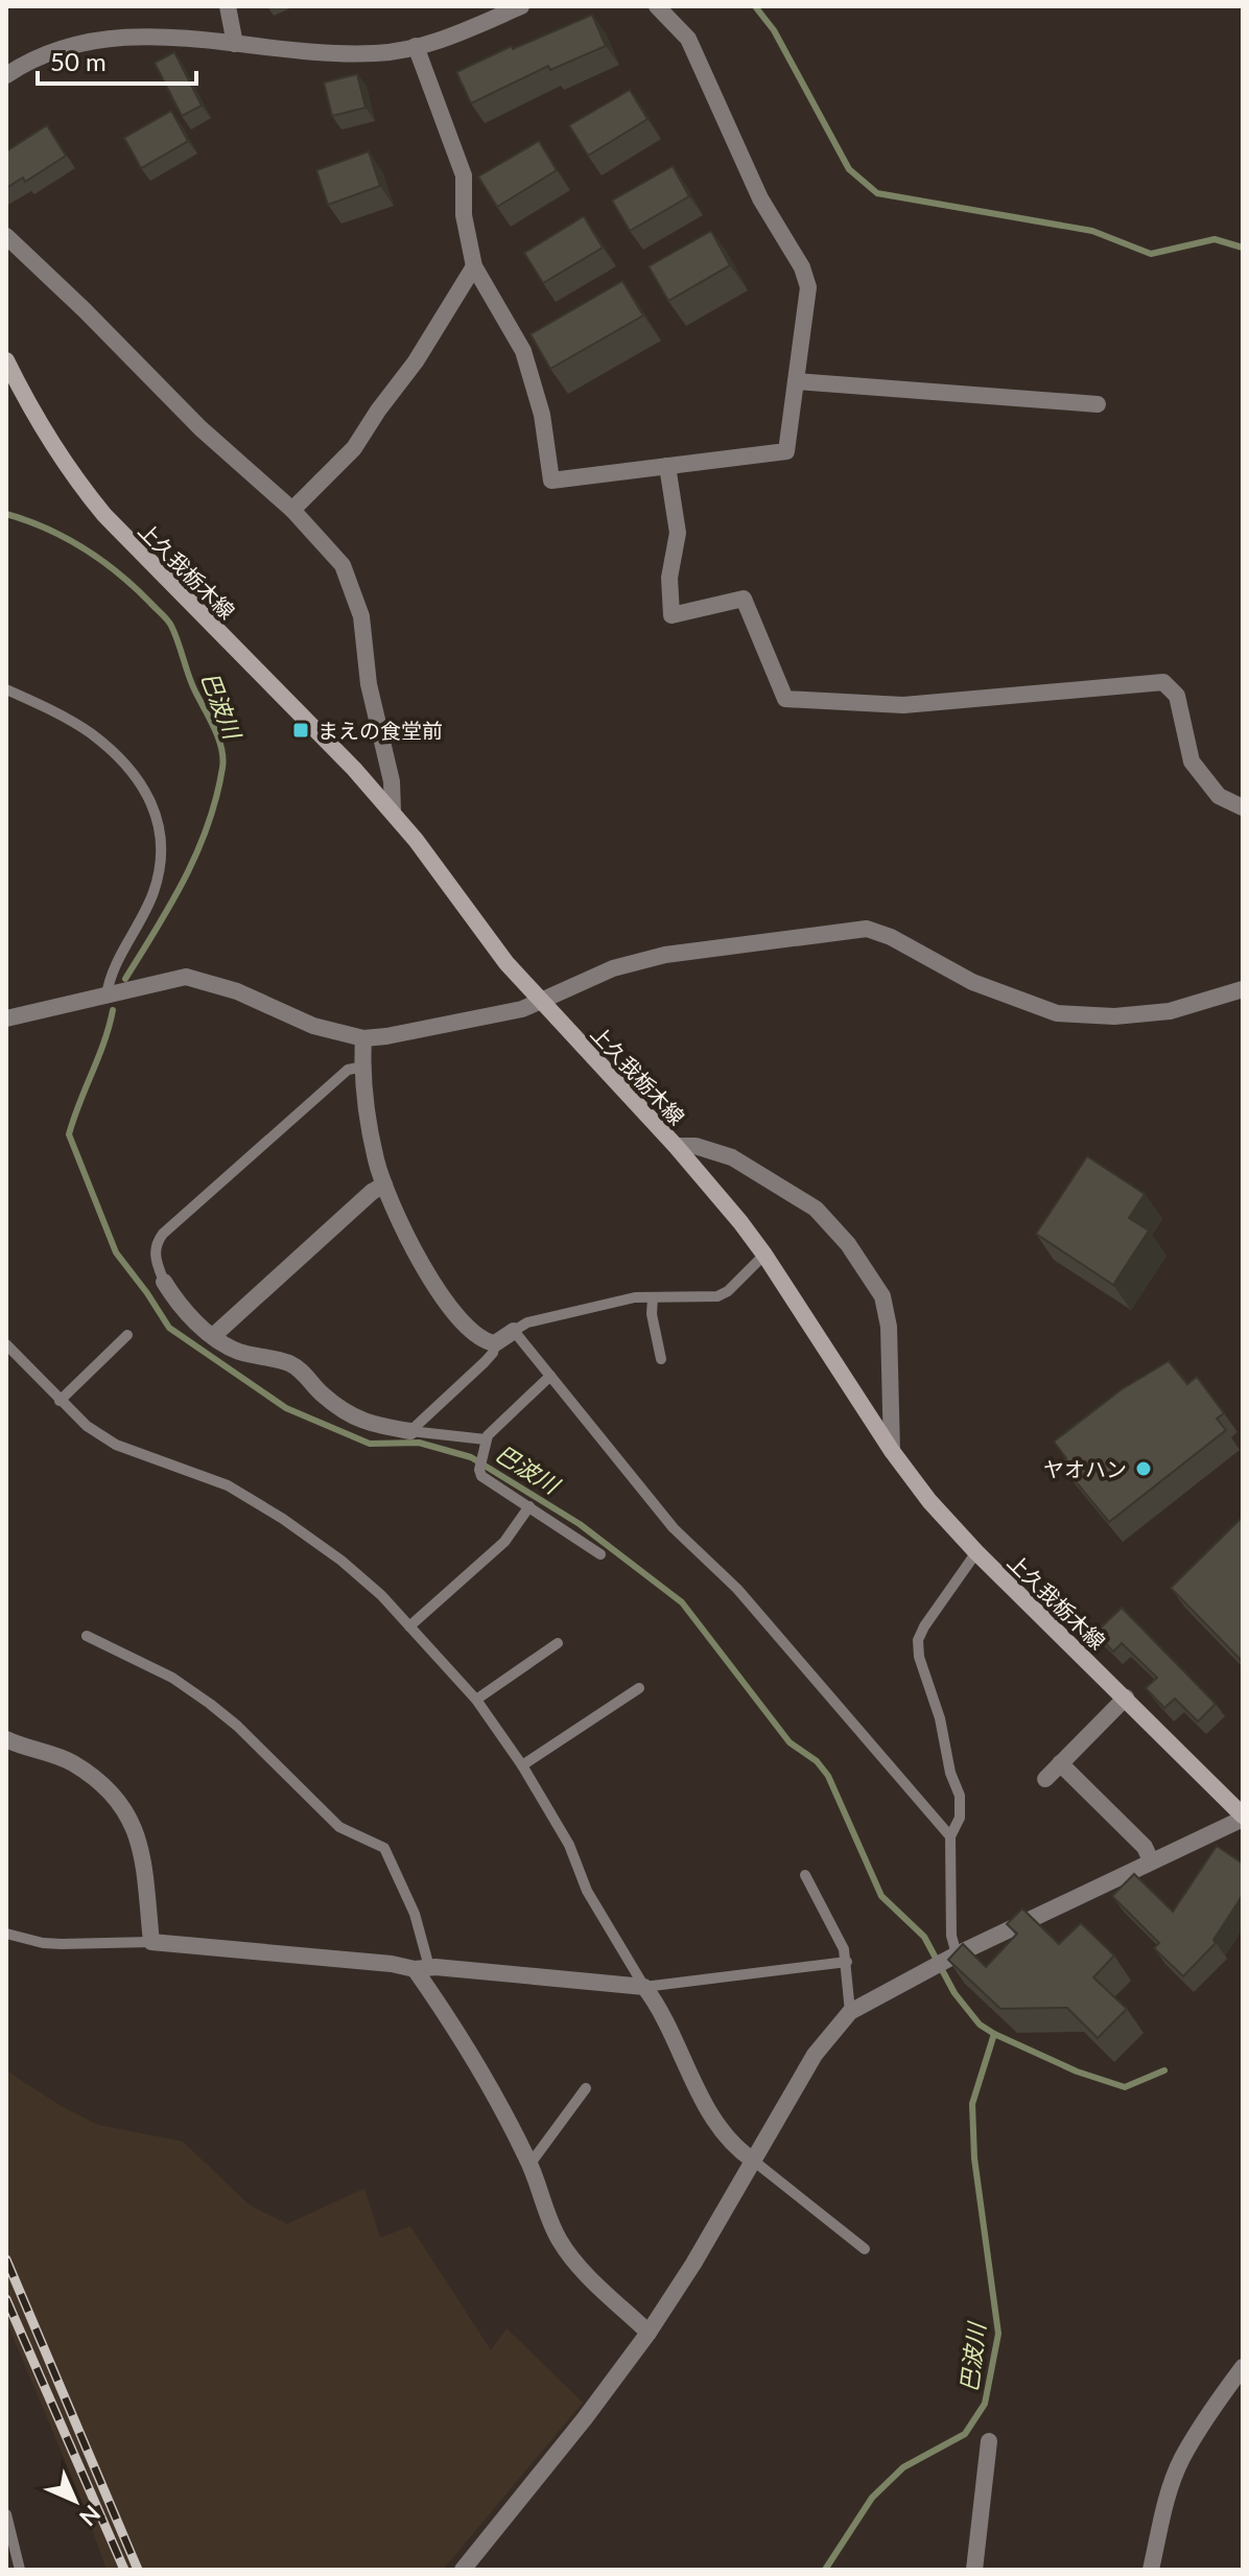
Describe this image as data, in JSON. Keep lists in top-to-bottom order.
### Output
{
  "streets": {
    "main road": ["上久我栃木線"]
  },
  "water": ["巴波川"],
  "places": {
    "transit": ["まえの食堂前"],
    "other": ["ヤオハン"]
  },
  "scale_bar": "50 m",
  "north": "bottom right"
}
